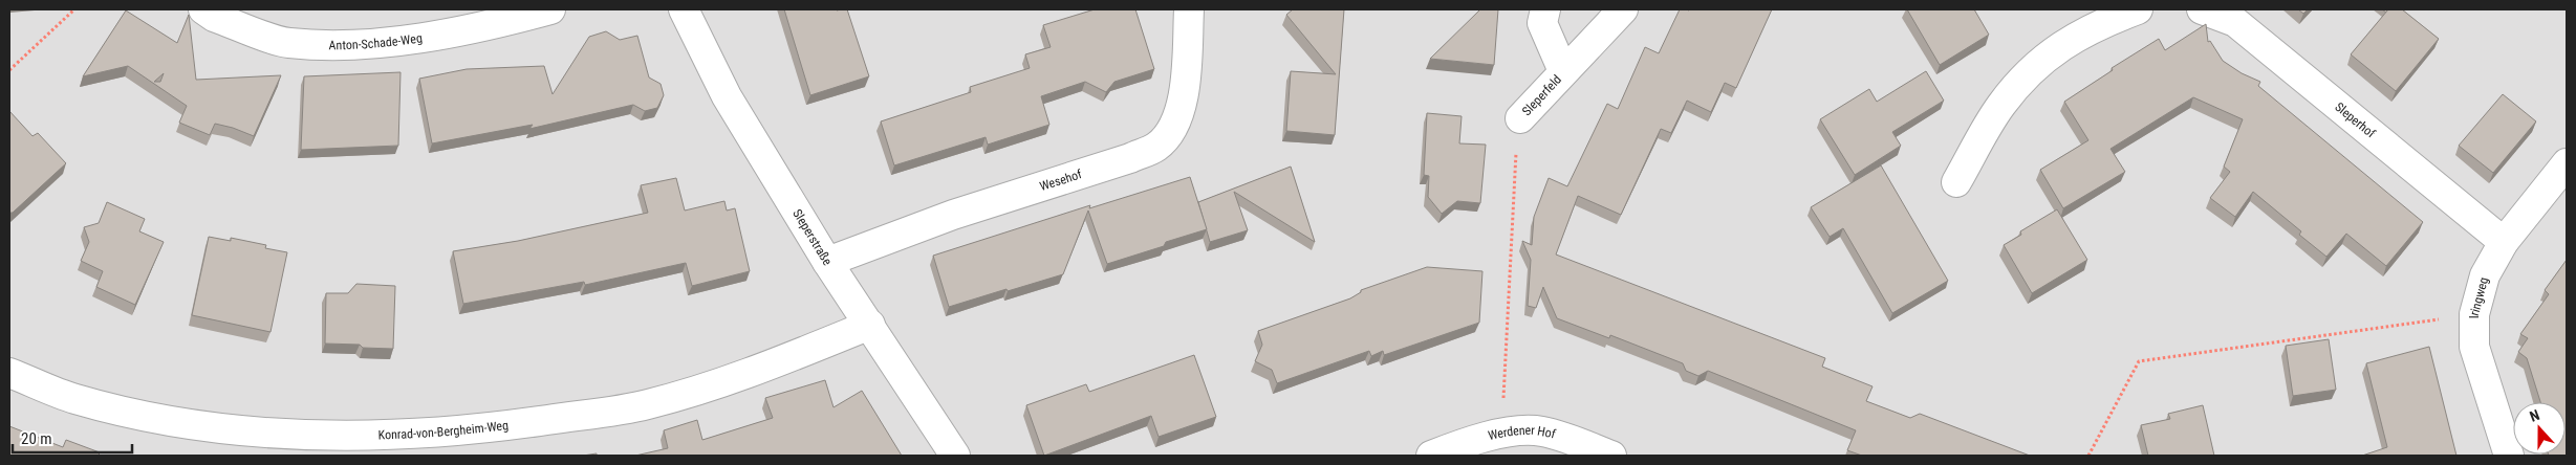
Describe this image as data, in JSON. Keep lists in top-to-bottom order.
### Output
{
  "streets": {
    "street": [
      "Anton-Schade-Weg",
      "Sleperfeld",
      "Sleperhof",
      "Wesehof",
      "Sleperstraße",
      "Iringweg",
      "Konrad-von-Bergheim-Weg",
      "Werdener Hof"
    ]
  },
  "crossings": [
    ["Sleperhof", "Iringweg"],
    ["Wesehof", "Sleperstraße"],
    ["Sleperstraße", "Konrad-von-Bergheim-Weg"]
  ],
  "scale_bar": "20 m",
  "north": "top"
}
